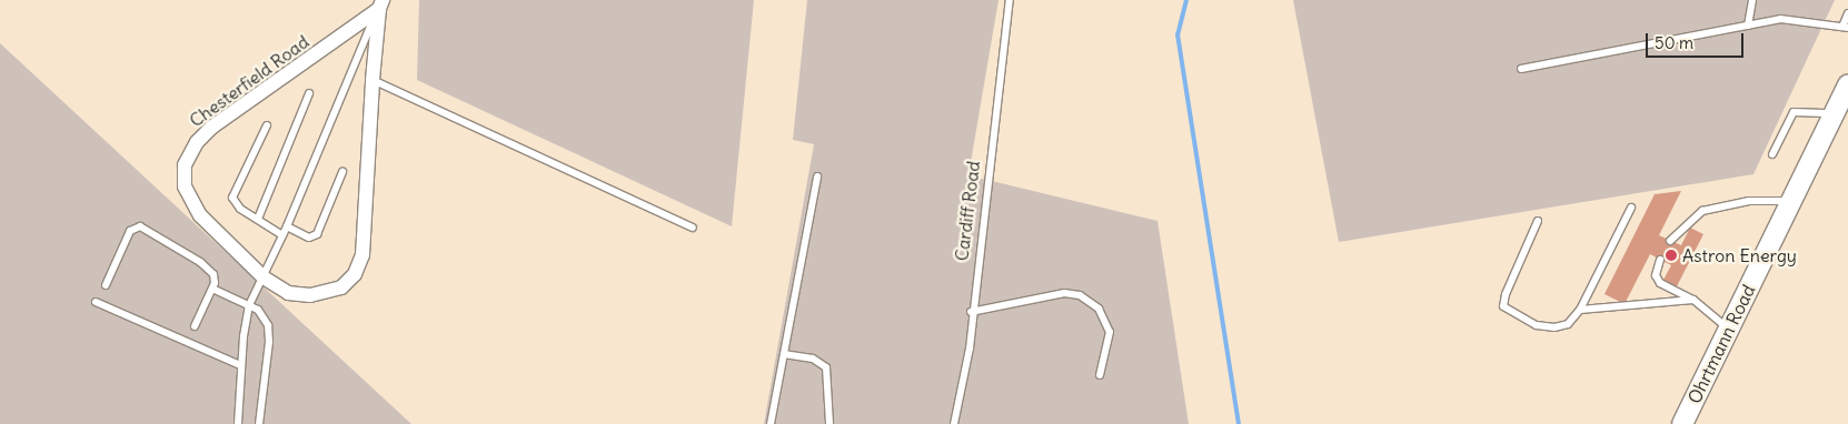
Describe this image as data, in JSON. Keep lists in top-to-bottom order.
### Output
{
  "streets": {
    "main road": ["Ohrtmann Road"],
    "street": ["Chesterfield Road"],
    "lane": ["Cardiff Road"]
  },
  "places": ["Astron Energy"],
  "scale_bar": "50 m"
}
